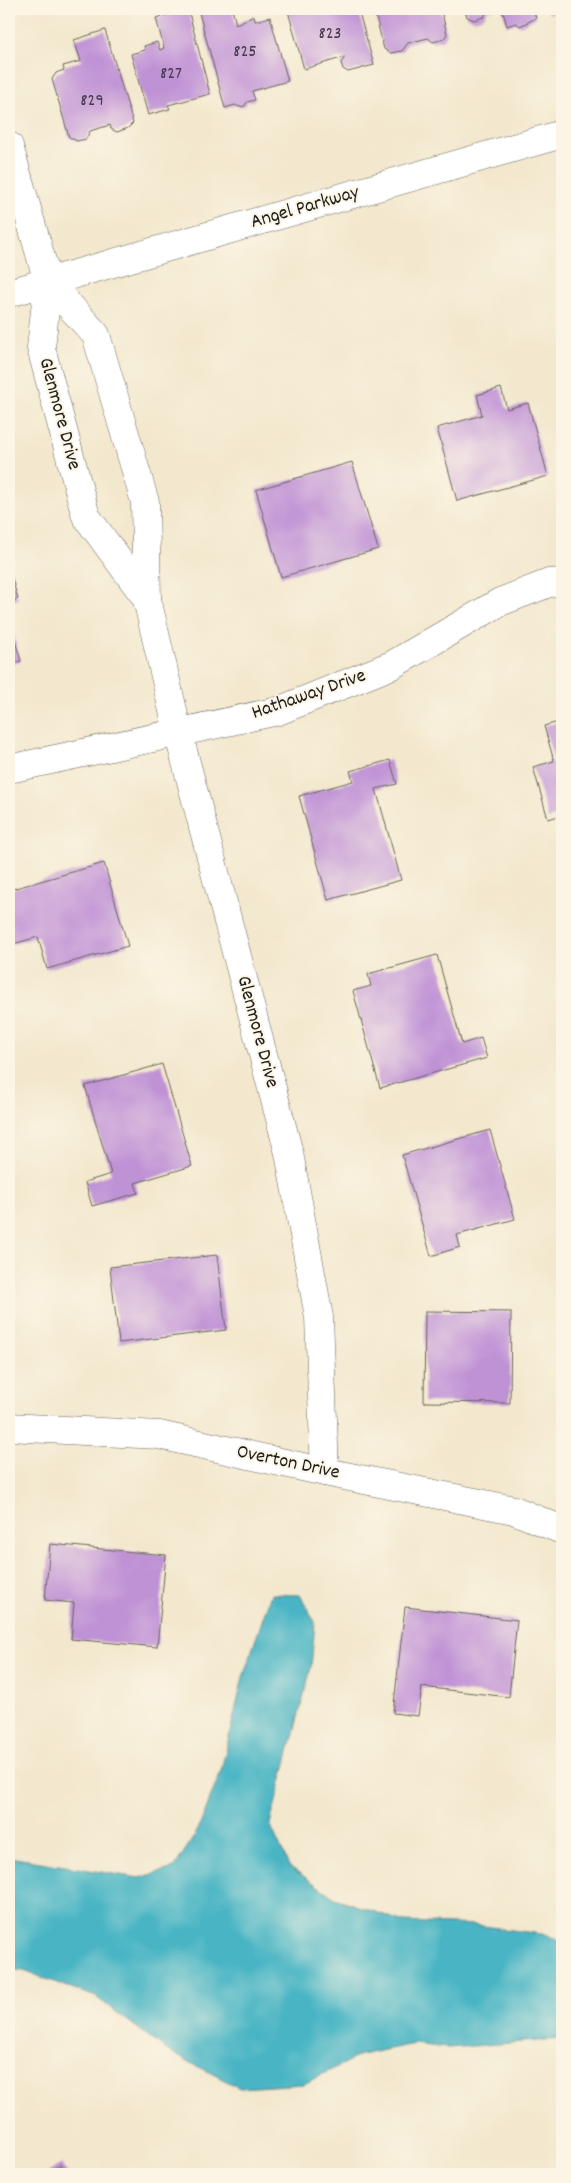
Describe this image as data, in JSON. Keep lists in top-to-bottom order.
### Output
{
  "streets": {
    "street": [
      "Angel Parkway",
      "Glenmore Drive",
      "Hathaway Drive",
      "Overton Drive"
    ]
  },
  "crossings": [
    ["Angel Parkway", "Glenmore Drive"],
    ["Glenmore Drive", "Hathaway Drive"],
    ["Glenmore Drive", "Overton Drive"]
  ],
  "house_numbers": [
    "823",
    "825",
    "827",
    "829"
  ]
}
